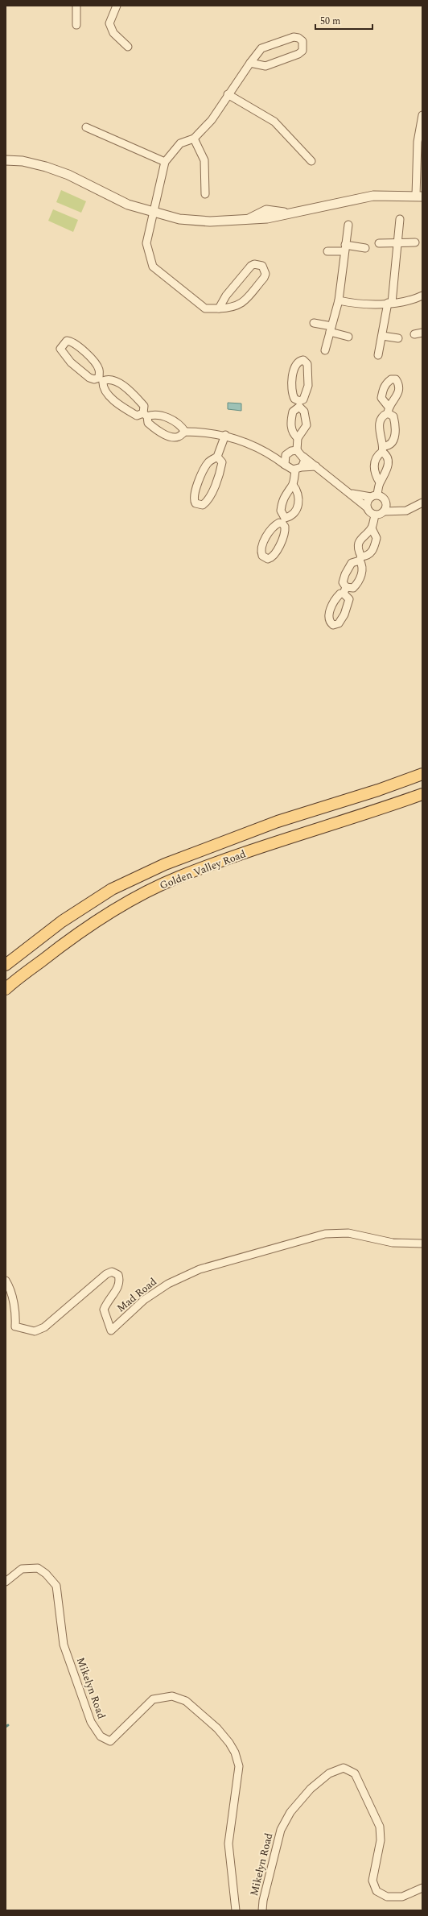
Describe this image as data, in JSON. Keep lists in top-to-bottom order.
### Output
{
  "streets": {
    "main road": ["Golden Valley Road"],
    "street": ["Mad Road", "Mikelyn Road"]
  },
  "scale_bar": "50 m"
}
